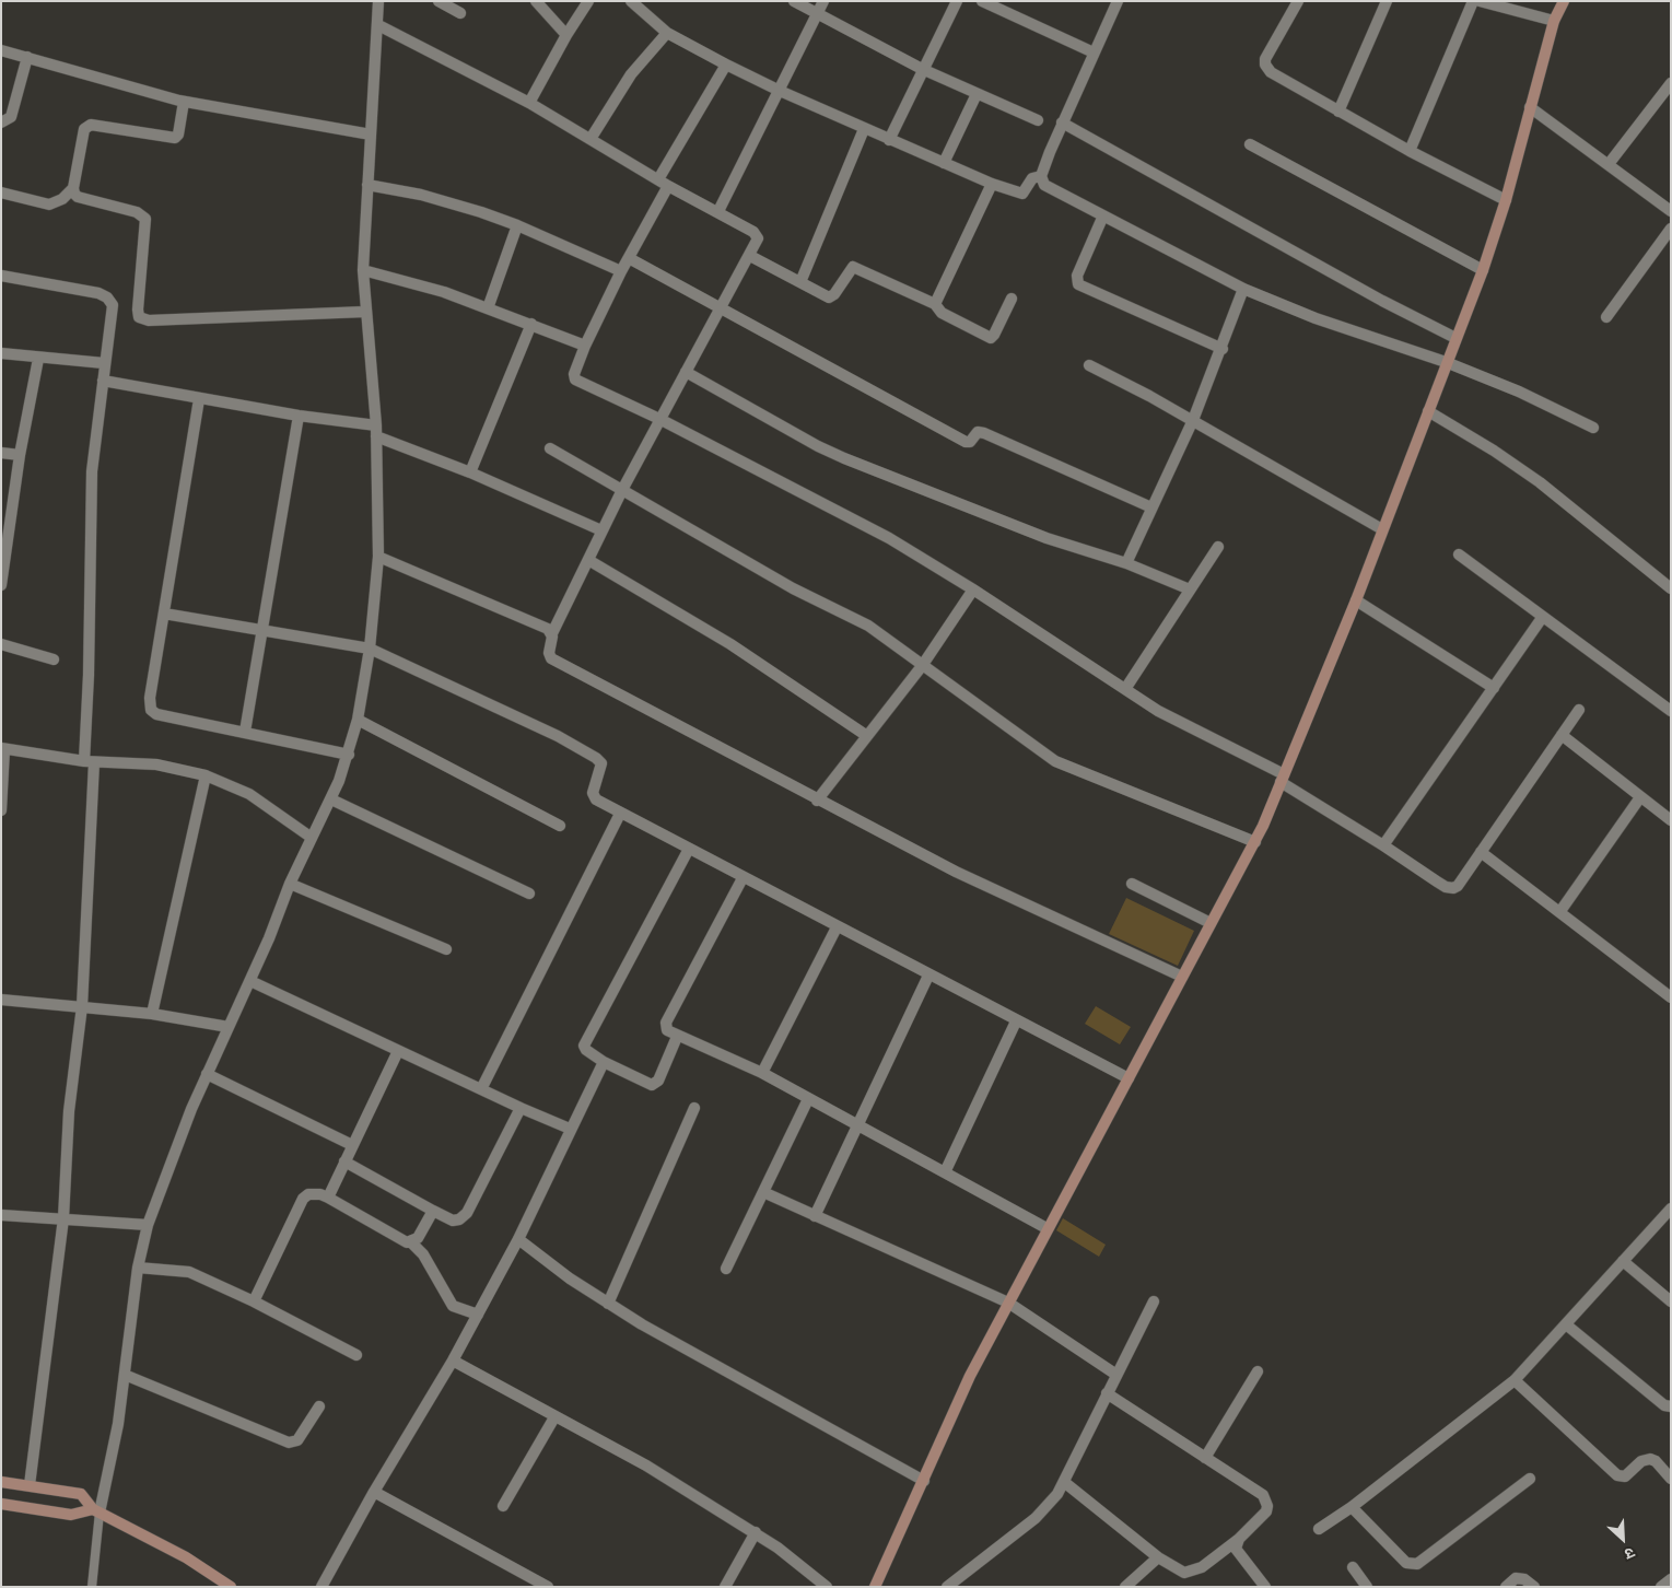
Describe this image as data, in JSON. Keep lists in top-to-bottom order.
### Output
{
  "north": "bottom right"
}
